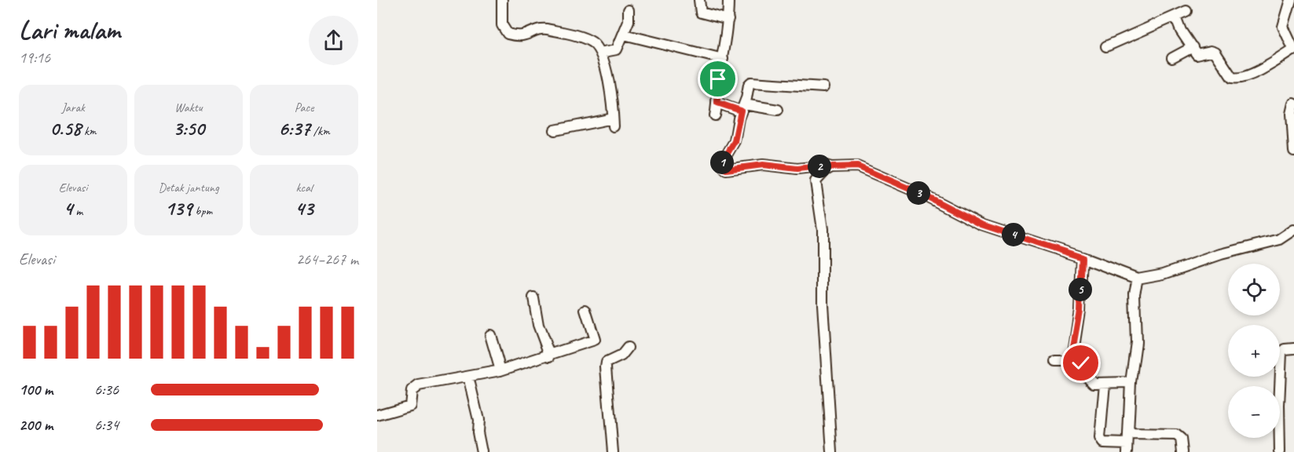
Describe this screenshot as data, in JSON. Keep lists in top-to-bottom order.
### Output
{
  "page": {
    "heading": ["Lari malam", "19:16"],
    "stats": [
      ["Jarak", "0.58 km"],
      ["Waktu", "3:50"],
      ["Pace", "6:37 /km"],
      ["Elevasi", "4 m"],
      ["Detak jantung", "139 bpm"],
      ["kcal", "43"]
    ],
    "pins": [
      "1",
      "2",
      "3",
      "4",
      "5"
    ],
    "chart": ["Elevasi", "264–267 m"],
    "map_buttons": ["+", "−"],
    "list": [
      {
        "name": "100 m",
        "note": "6:36"
      },
      {
        "name": "200 m",
        "note": "6:34"
      }
    ]
  }
}
